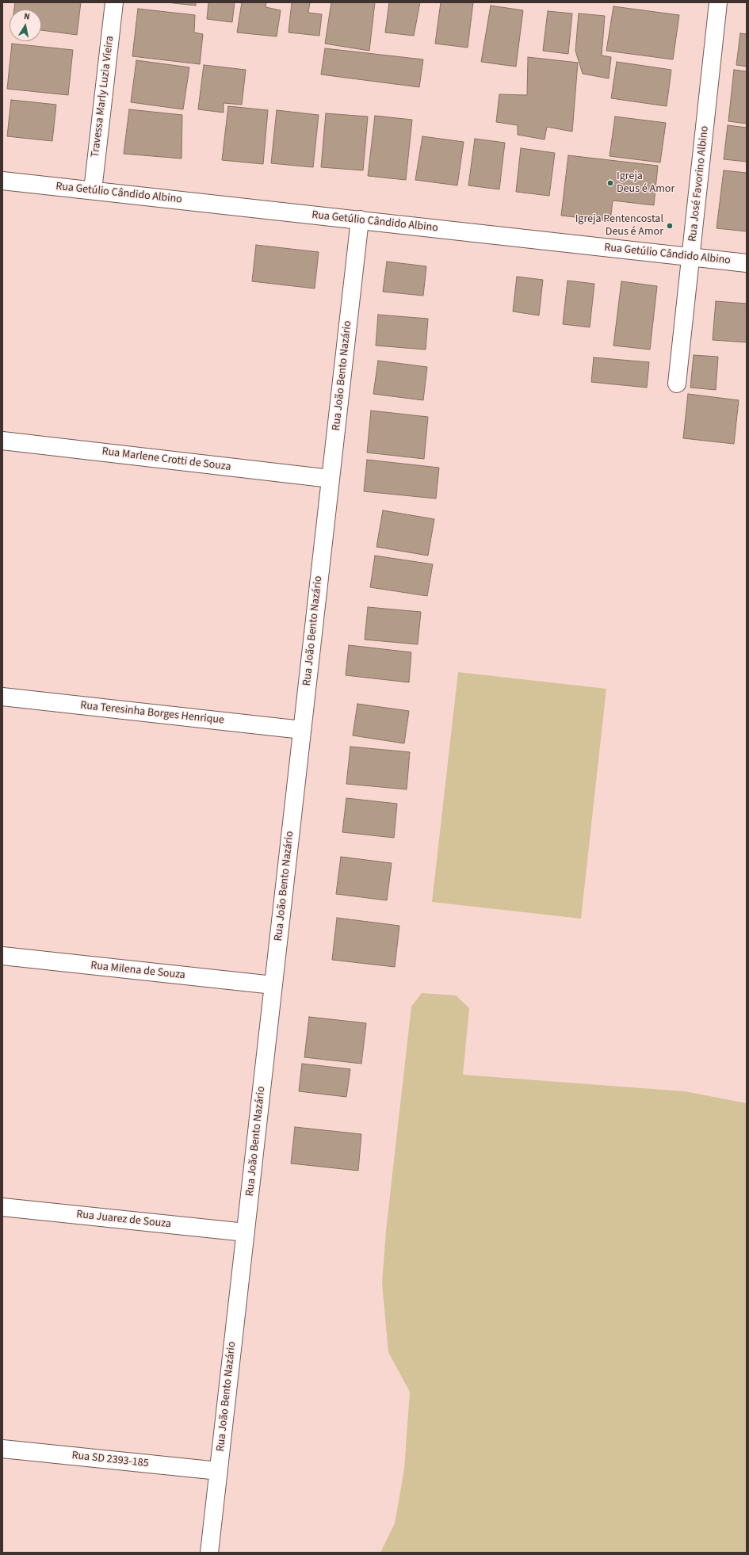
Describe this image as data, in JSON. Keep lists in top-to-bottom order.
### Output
{
  "streets": {
    "street": [
      "Travessa Marly Luzia Vieira",
      "Rua José Favorino Albino",
      "Rua Getúlio Cândido Albino",
      "Rua João Bento Nazário",
      "Rua Marlene Crotti de Souza",
      "Rua Teresinha Borges Henrique",
      "Rua Milena de Souza",
      "Rua Juarez de Souza",
      "Rua SD 2393-185"
    ]
  },
  "crossings": [
    ["Travessa Marly Luzia Vieira", "Rua Getúlio Cândido Albino"],
    ["Rua José Favorino Albino", "Rua Getúlio Cândido Albino"],
    ["Rua Getúlio Cândido Albino", "Rua João Bento Nazário"],
    ["Rua João Bento Nazário", "Rua Marlene Crotti de Souza"],
    ["Rua João Bento Nazário", "Rua Teresinha Borges Henrique"],
    ["Rua João Bento Nazário", "Rua Milena de Souza"],
    ["Rua João Bento Nazário", "Rua Juarez de Souza"],
    ["Rua João Bento Nazário", "Rua SD 2393-185"]
  ],
  "places": ["Igreja Deus é Amor", "Igreja Pentencostal Deus é Amor"],
  "north": "top"
}
